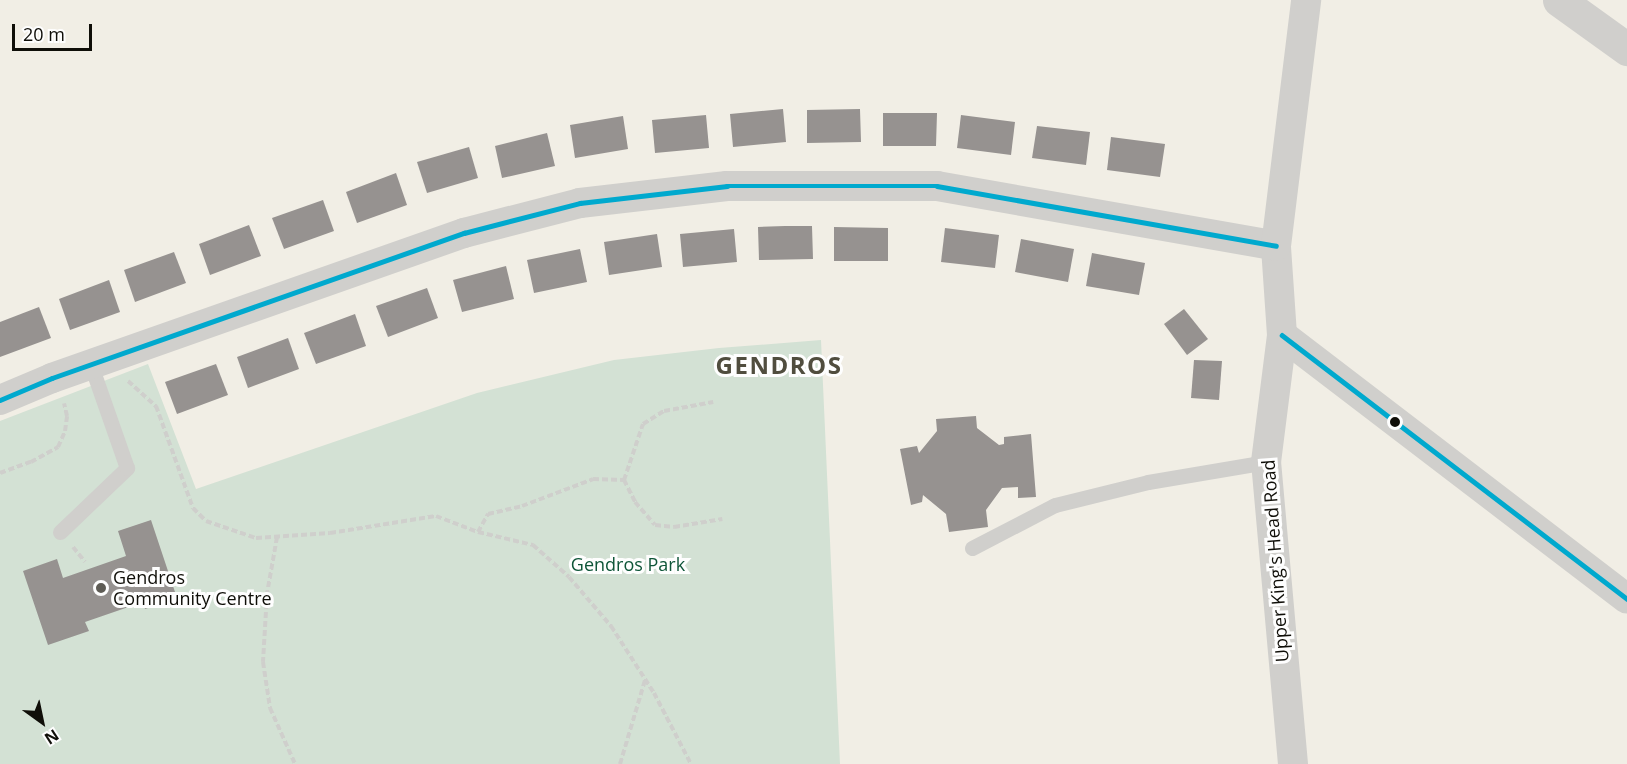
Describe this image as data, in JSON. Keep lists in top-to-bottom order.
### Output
{
  "streets": {
    "street": ["Upper King's Head Road"]
  },
  "districts": ["GENDROS"],
  "parks": ["Gendros Park"],
  "places": ["Gendros Community Centre"],
  "scale_bar": "20 m",
  "north": "bottom right"
}
